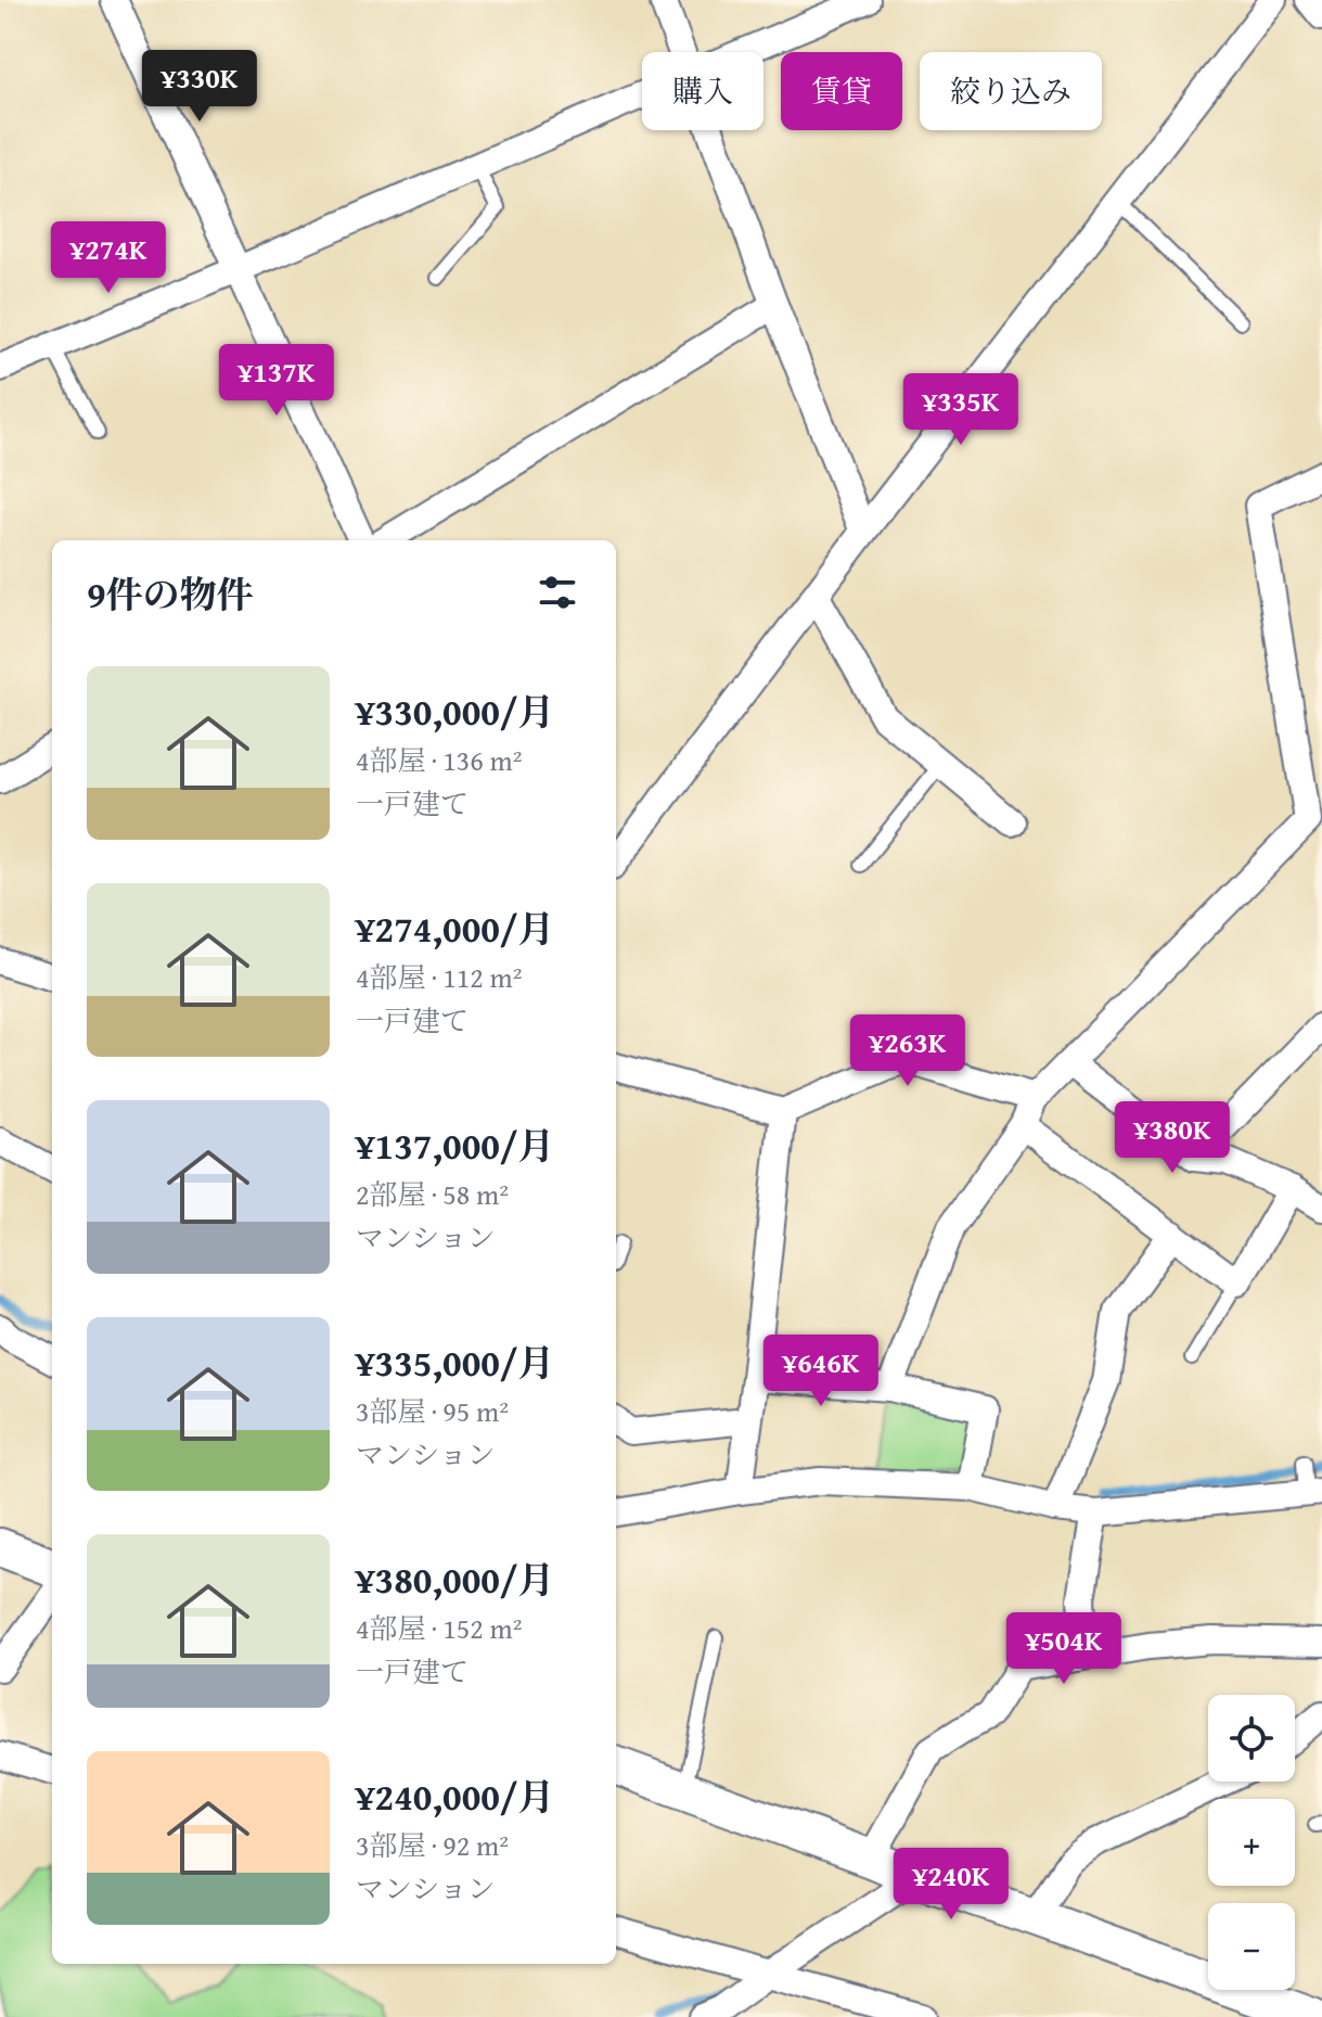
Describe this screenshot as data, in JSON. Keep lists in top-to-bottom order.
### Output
{
  "page": {
    "price": [
      "¥330K",
      "¥274K",
      "¥137K",
      "¥335K",
      "¥263K",
      "¥380K",
      "¥646K",
      "¥504K",
      "¥240K"
    ],
    "chip": ["購入", "賃貸", "絞り込み"],
    "heading": "9件の物件",
    "list": [
      {
        "name": "¥330,000/月",
        "note": "4部屋 · 136 m² · 一戸建て"
      },
      {
        "name": "¥274,000/月",
        "note": "4部屋 · 112 m² · 一戸建て"
      },
      {
        "name": "¥137,000/月",
        "note": "2部屋 · 58 m² · マンション"
      },
      {
        "name": "¥335,000/月",
        "note": "3部屋 · 95 m² · マンション"
      },
      {
        "name": "¥380,000/月",
        "note": "4部屋 · 152 m² · 一戸建て"
      },
      {
        "name": "¥240,000/月",
        "note": "3部屋 · 92 m² · マンション"
      }
    ],
    "map_buttons": ["+", "−"]
  }
}
